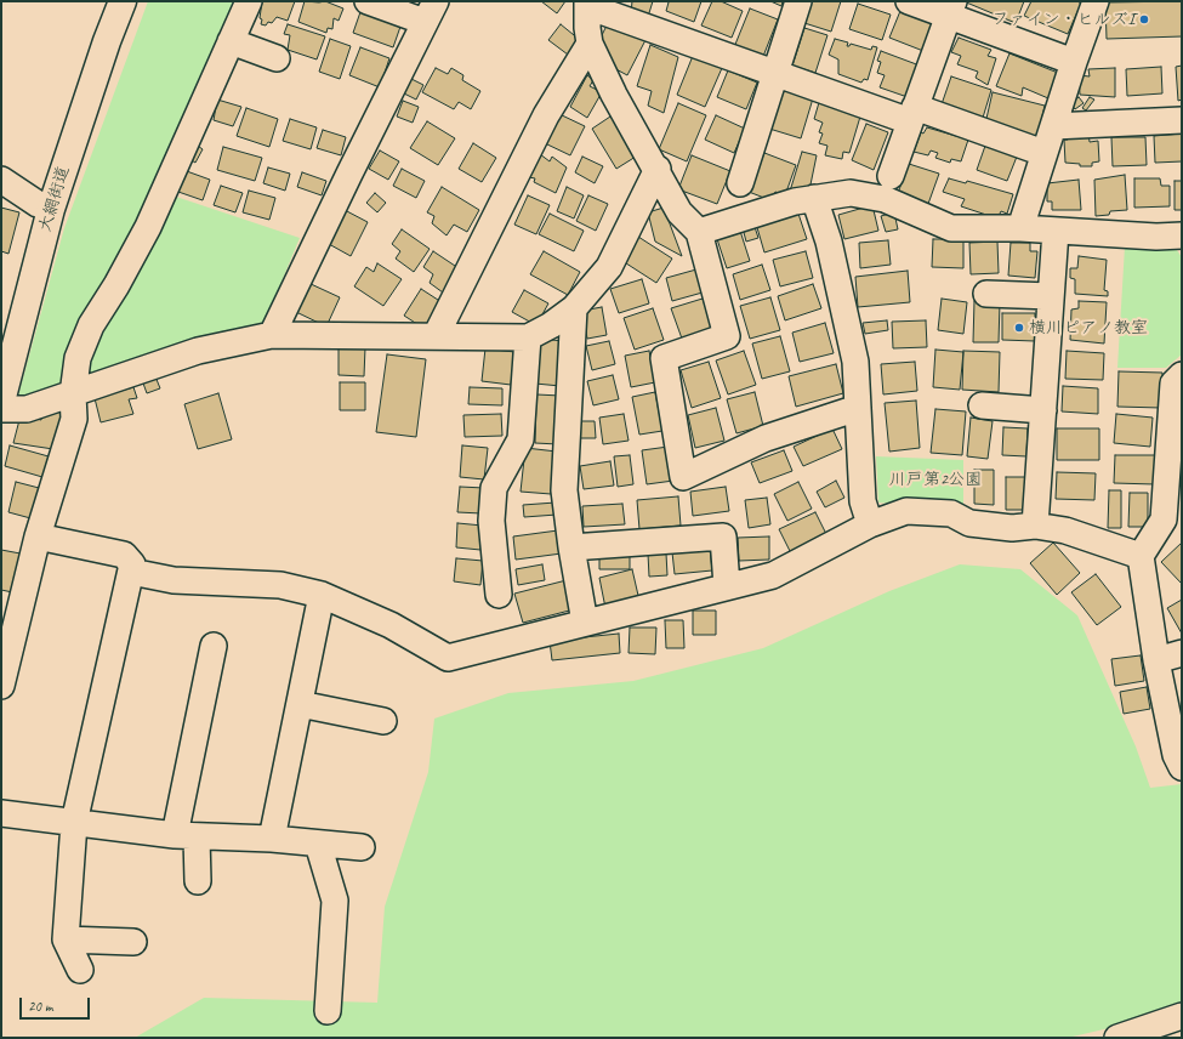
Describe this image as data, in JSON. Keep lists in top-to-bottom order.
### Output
{
  "streets": {
    "main road": ["大網街道"]
  },
  "parks": ["川戸第2公園"],
  "places": ["ファイン・ヒルズI", "横川ピアノ教室"],
  "scale_bar": "20 m"
}
